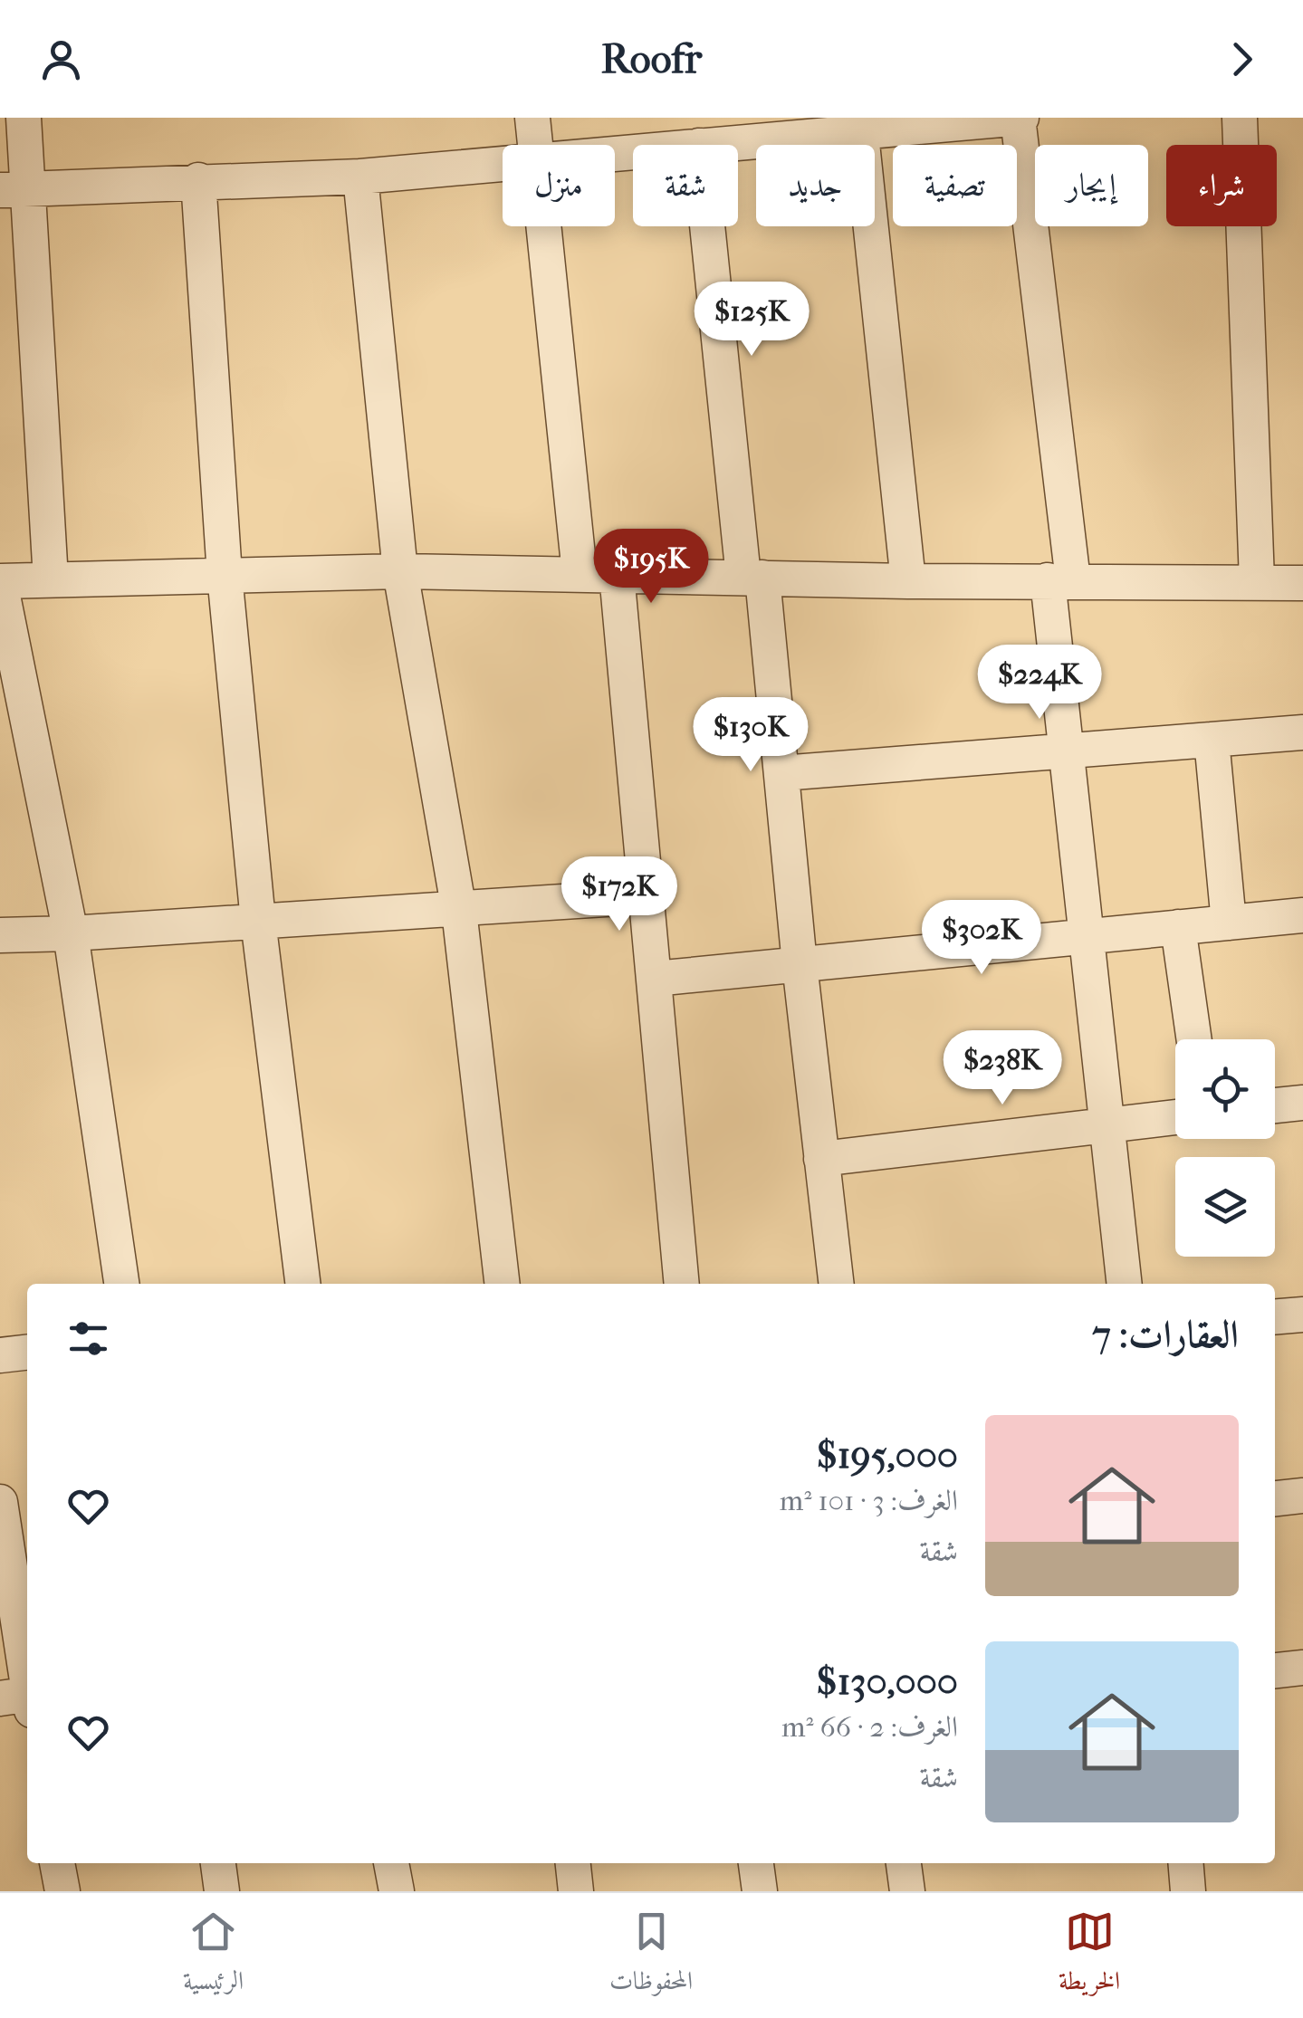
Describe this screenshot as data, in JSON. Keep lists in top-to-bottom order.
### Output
{
  "page": {
    "header": "Roofr",
    "chip": [
      "شراء",
      "إيجار",
      "تصفية",
      "جديد",
      "شقة",
      "منزل"
    ],
    "price": [
      "$125K",
      "$195K",
      "$224K",
      "$130K",
      "$172K",
      "$302K",
      "$238K"
    ],
    "heading": "العقارات: 7",
    "list": [
      {
        "name": "$195,000",
        "note": "الغرف: 3 · 101 m² · شقة"
      },
      {
        "name": "$130,000",
        "note": "الغرف: 2 · 66 m² · شقة"
      }
    ],
    "tabs": ["الخريطة", "المحفوظات", "الرئيسية"]
  }
}
